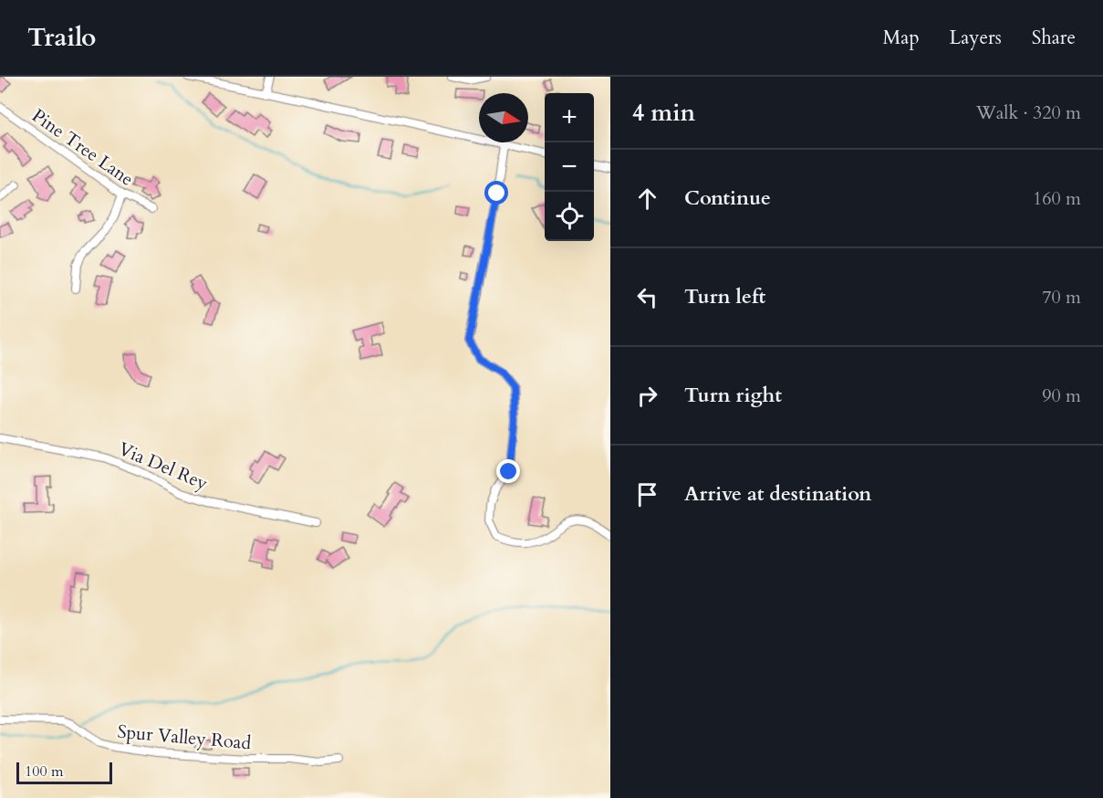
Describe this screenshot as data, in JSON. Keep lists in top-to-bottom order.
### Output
{
  "streets": {
    "street": ["Pine Tree Lane", "Via Del Rey", "Spur Valley Road"]
  },
  "scale_bar": "100 m",
  "north": "right",
  "page": {
    "header": "Trailo",
    "nav": ["Map", "Layers", "Share"],
    "heading": ["4 min", "Walk · 320 m"],
    "map_buttons": ["+", "−"],
    "list": [
      ["Continue", "160 m"],
      ["Turn left", "70 m"],
      ["Turn right", "90 m"],
      "Arrive at destination"
    ],
    "scale": "100 m"
  }
}
